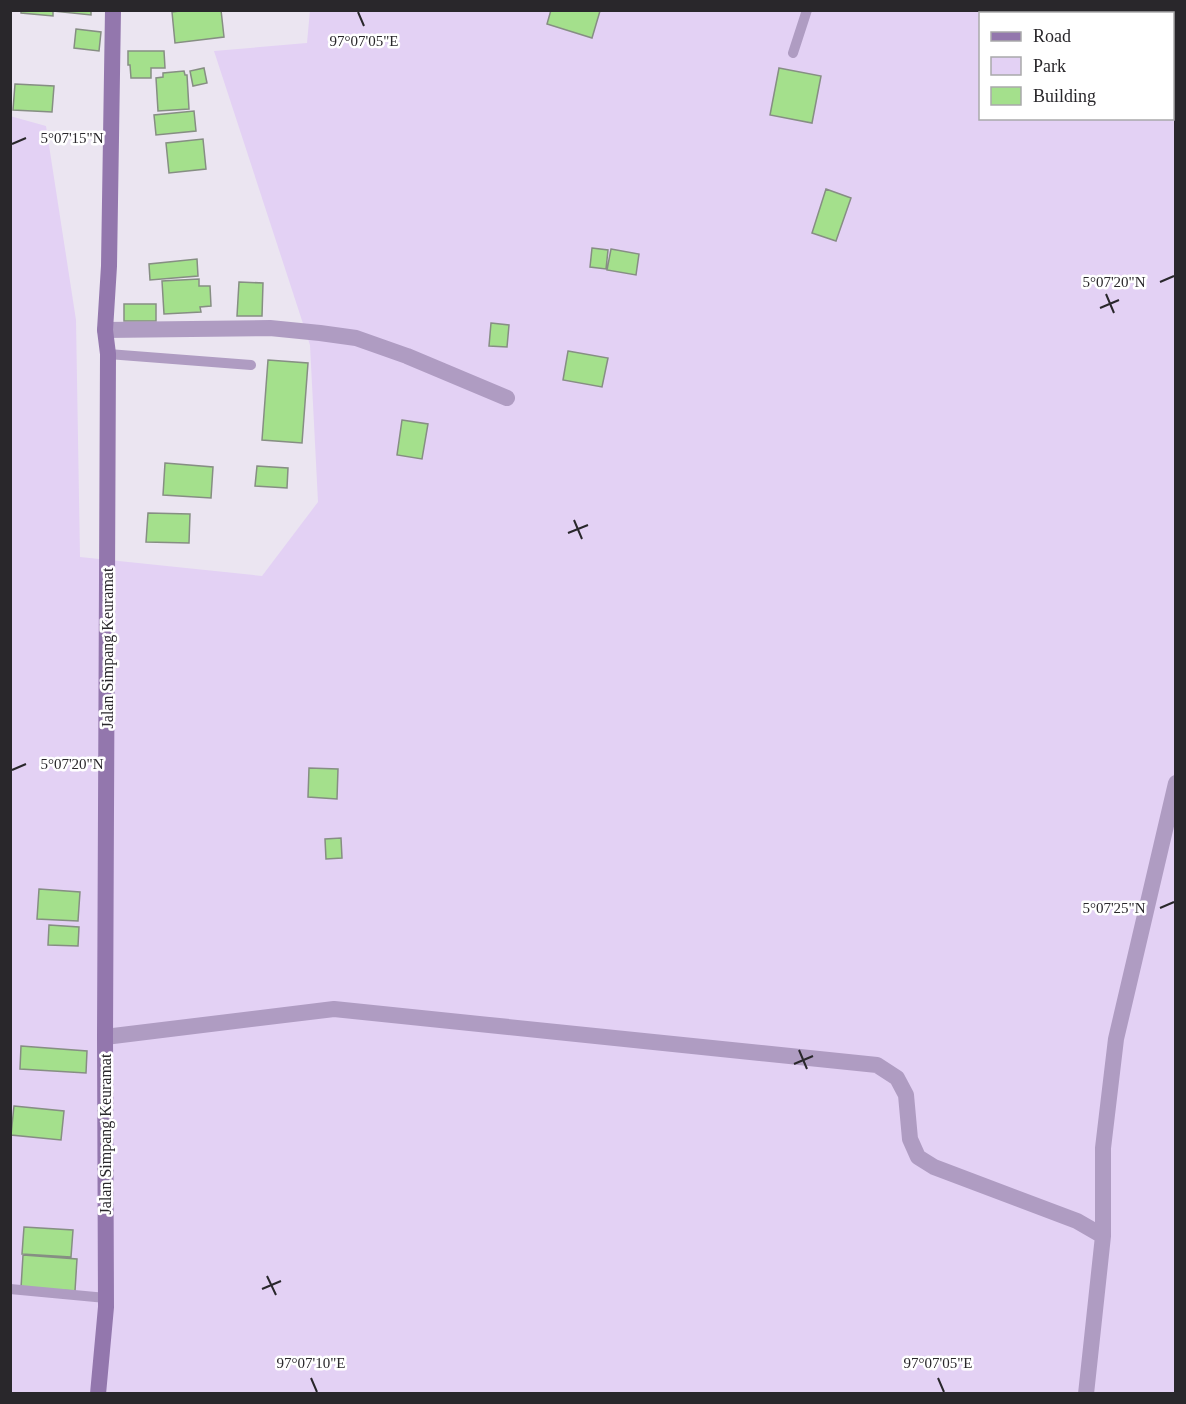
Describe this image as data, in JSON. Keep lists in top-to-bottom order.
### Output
{
  "streets": {
    "main road": ["Jalan Simpang Keuramat"]
  },
  "legend": ["Road", "Park", "Building"],
  "coordinates": [
    "97°07'05\"E",
    "5°07'15\"N",
    "5°07'20\"N",
    "5°07'25\"N",
    "97°07'10\"E"
  ]
}
